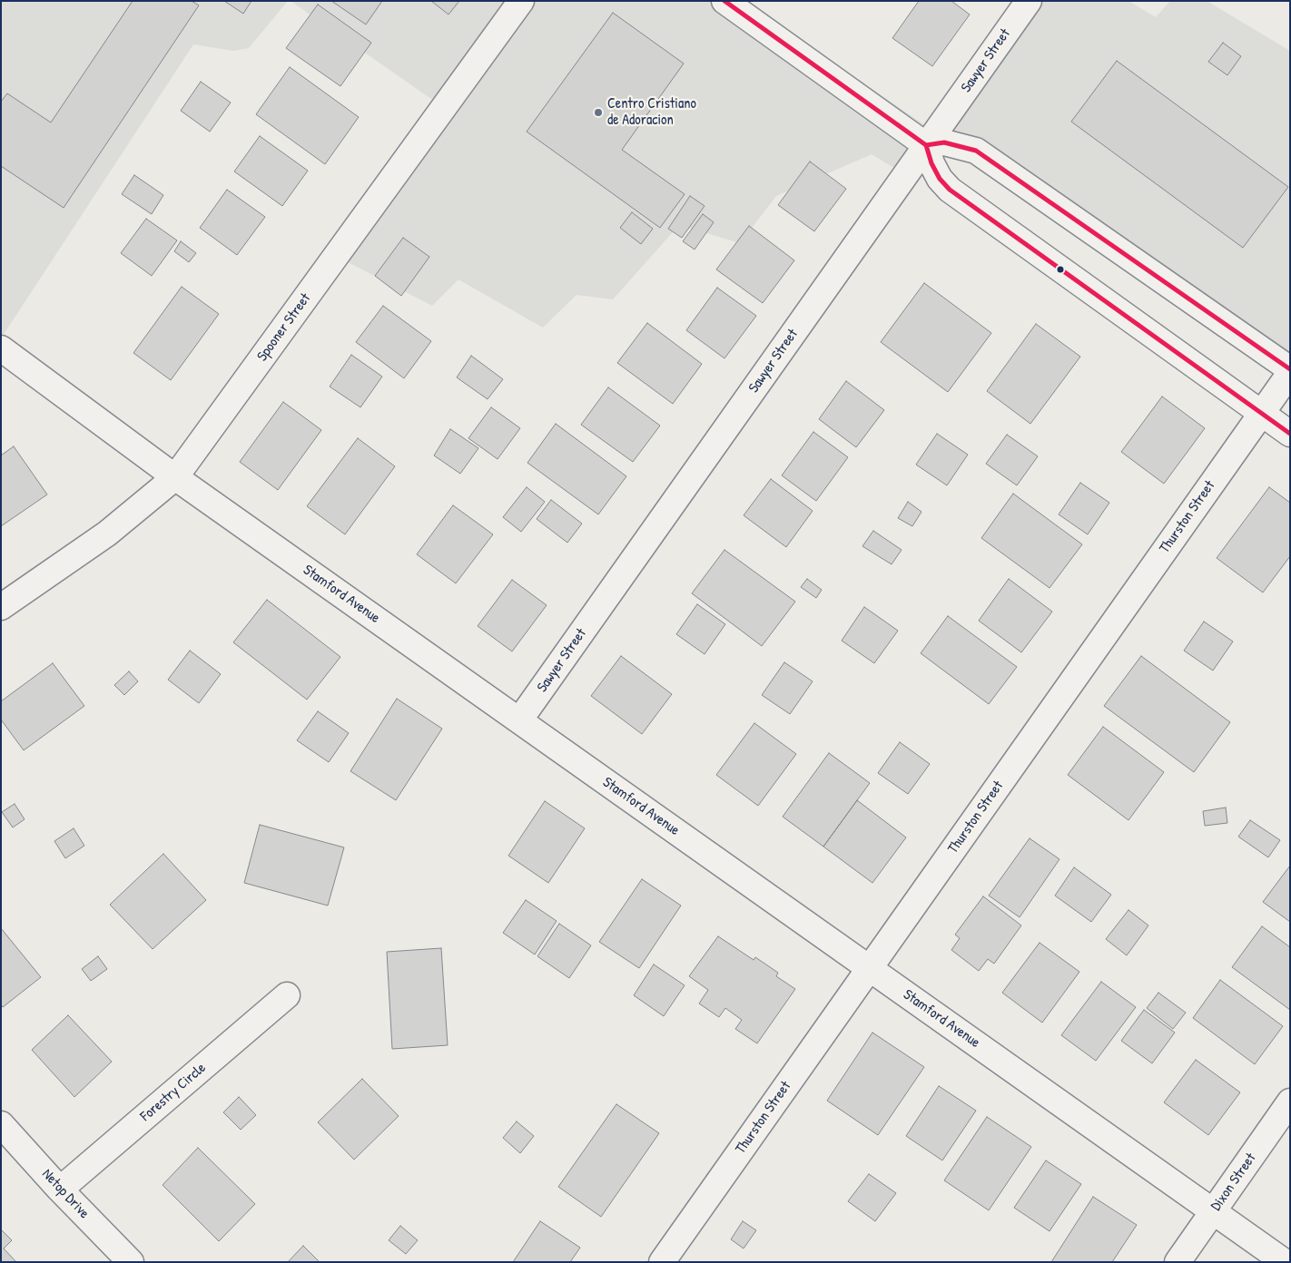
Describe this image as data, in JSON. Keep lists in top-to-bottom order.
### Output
{
  "streets": {
    "street": [
      "Sawyer Street",
      "Spooner Street",
      "Thurston Street",
      "Stamford Avenue",
      "Forestry Circle",
      "Dixon Street",
      "Netop Drive"
    ]
  },
  "crossings": [
    ["Sawyer Street", "Stamford Avenue"],
    ["Spooner Street", "Stamford Avenue"],
    ["Thurston Street", "Stamford Avenue"],
    ["Stamford Avenue", "Dixon Street"],
    ["Forestry Circle", "Netop Drive"]
  ],
  "places": ["Centro Cristiano de Adoracion"]
}
